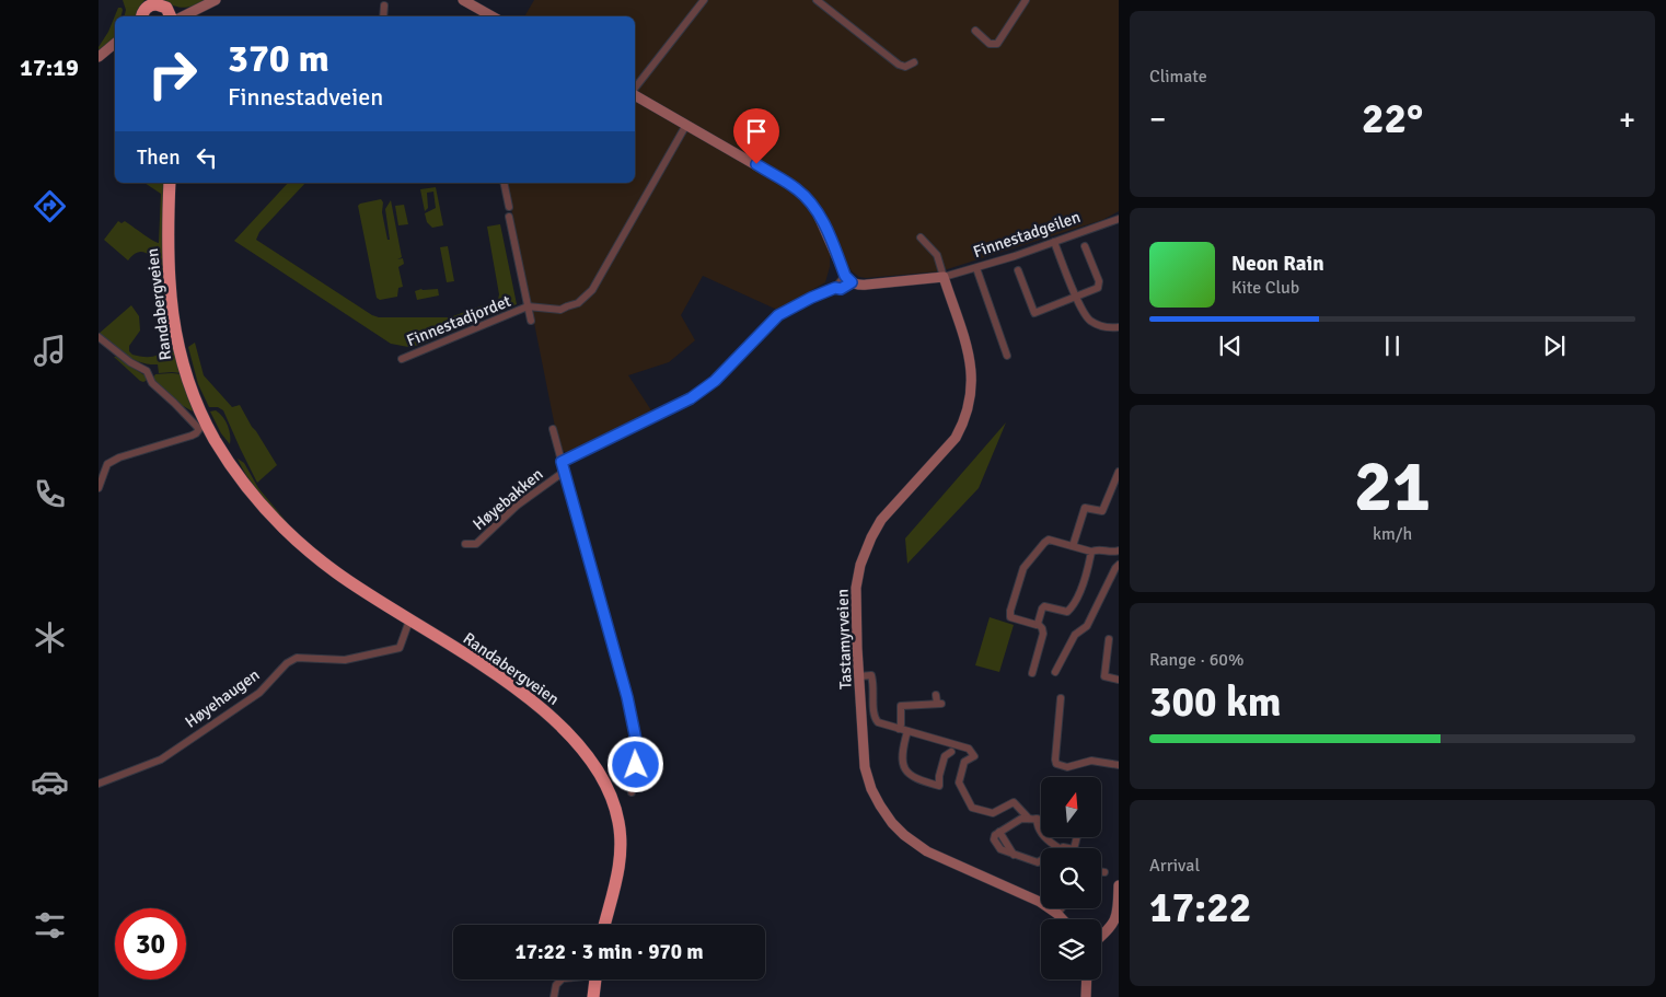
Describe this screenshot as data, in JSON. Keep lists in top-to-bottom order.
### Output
{
  "streets": {
    "highway": ["Randabergveien"],
    "main road": ["Tastamyrveien"],
    "street": [
      "Finnestadgeilen",
      "Finnestadjordet",
      "Høyebakken",
      "Høyehaugen"
    ]
  },
  "crossings": [
    ["Finnestadgeilen", "Tastamyrveien"],
    ["Randabergveien", "Høyehaugen"]
  ],
  "north": "top",
  "page": {
    "tabs": "17:19",
    "tile": [
      "Climate",
      ["21", "km/h"],
      ["Range · 60%", "300 km"],
      ["Arrival", "17:22"]
    ],
    "turn": ["370 m", "Finnestadveien"],
    "heat": ["−", "22°", "+"],
    "then": "Then",
    "song": ["Neon Rain", "Kite Club"],
    "limit": "30",
    "trip": "17:22 · 3 min · 970 m"
  }
}
